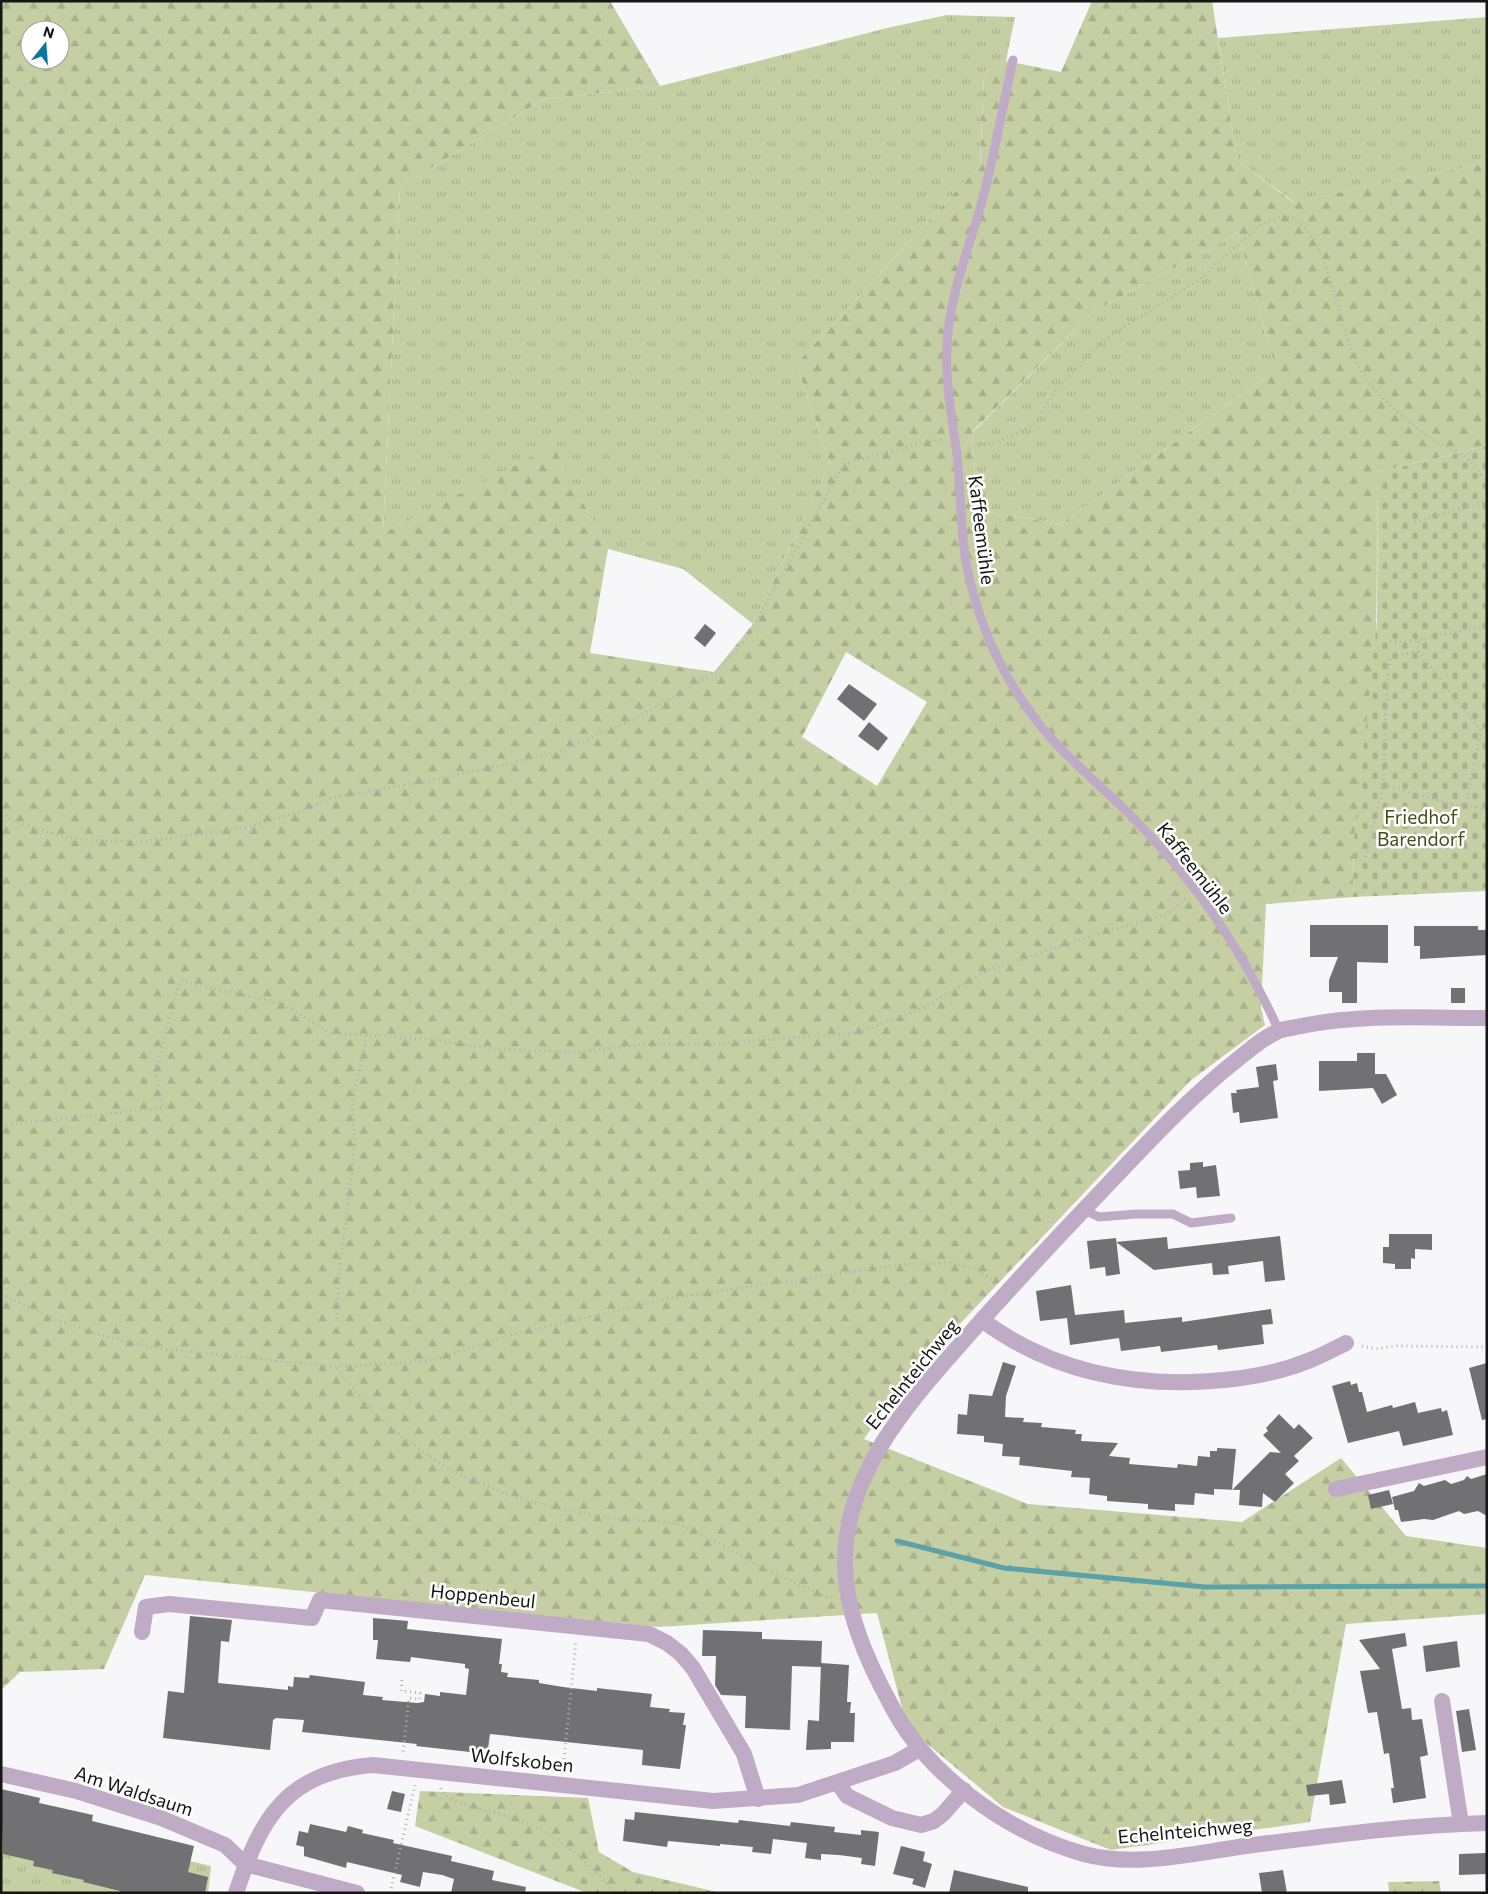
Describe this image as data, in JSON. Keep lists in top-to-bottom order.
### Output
{
  "streets": {
    "street": [
      "Echelnteichweg",
      "Hoppenbeul",
      "Wolfskoben",
      "Am Waldsaum"
    ],
    "lane": ["Kaffeemühle"]
  },
  "crossings": [
    ["Kaffeemühle", "Echelnteichweg"],
    ["Echelnteichweg", "Wolfskoben"],
    ["Hoppenbeul", "Wolfskoben"],
    ["Wolfskoben", "Am Waldsaum"]
  ],
  "parks": ["Friedhof Barendorf"],
  "north": "top"
}
